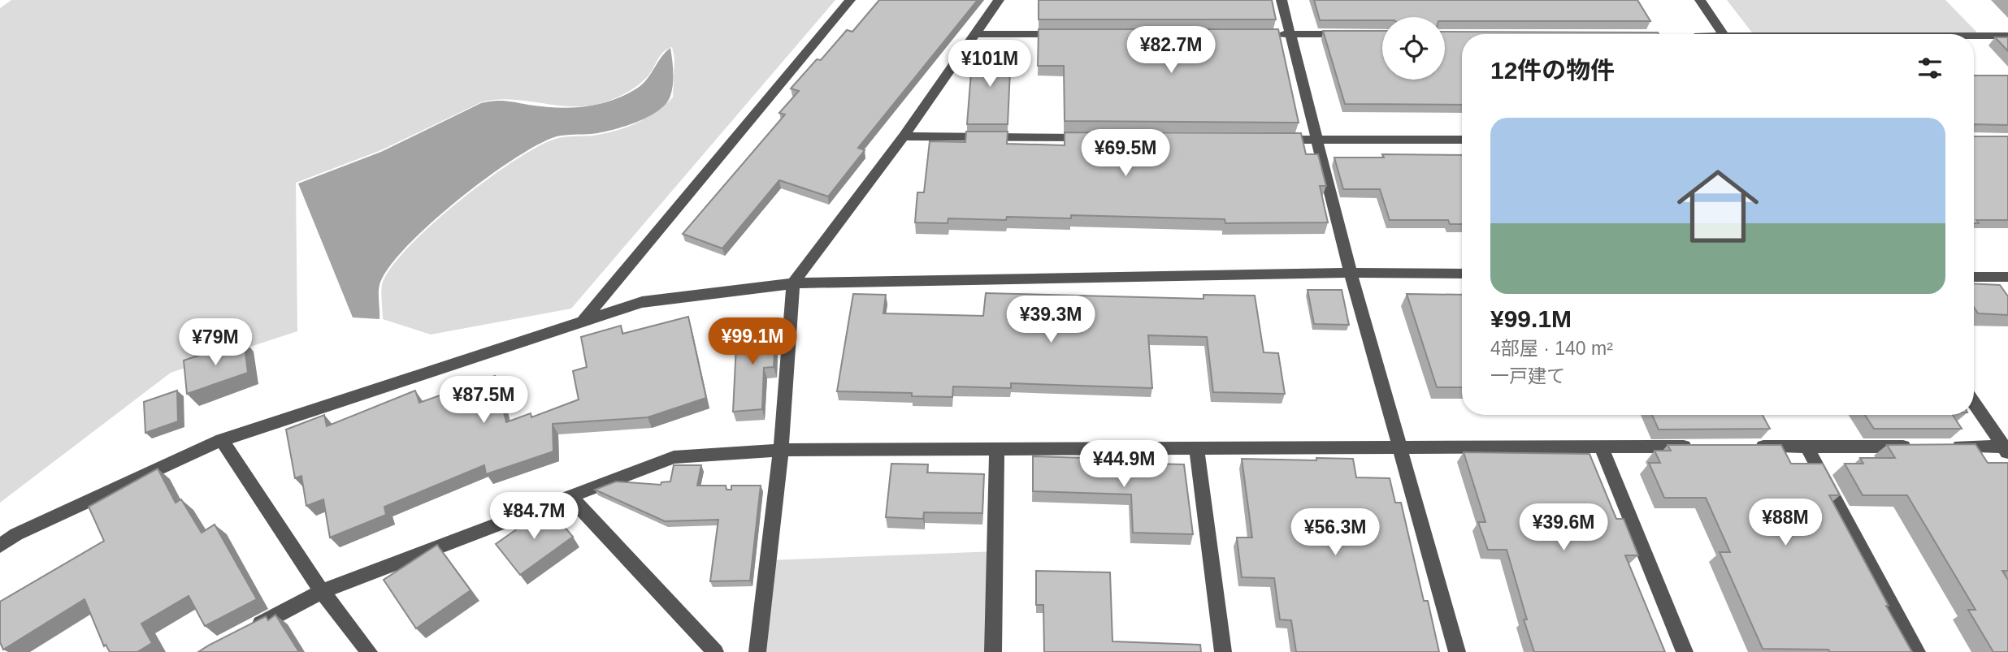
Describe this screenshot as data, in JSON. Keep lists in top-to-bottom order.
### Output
{
  "page": {
    "price": [
      "¥82.7M",
      "¥101M",
      "¥69.5M",
      "¥39.3M",
      "¥99.1M",
      "¥79M",
      "¥87.5M",
      "¥44.9M",
      "¥84.7M",
      "¥88M",
      "¥39.6M",
      "¥56.3M"
    ],
    "heading": "12件の物件",
    "list": [
      {
        "name": "¥99.1M",
        "note": "4部屋 · 140 m² · 一戸建て"
      }
    ]
  }
}
